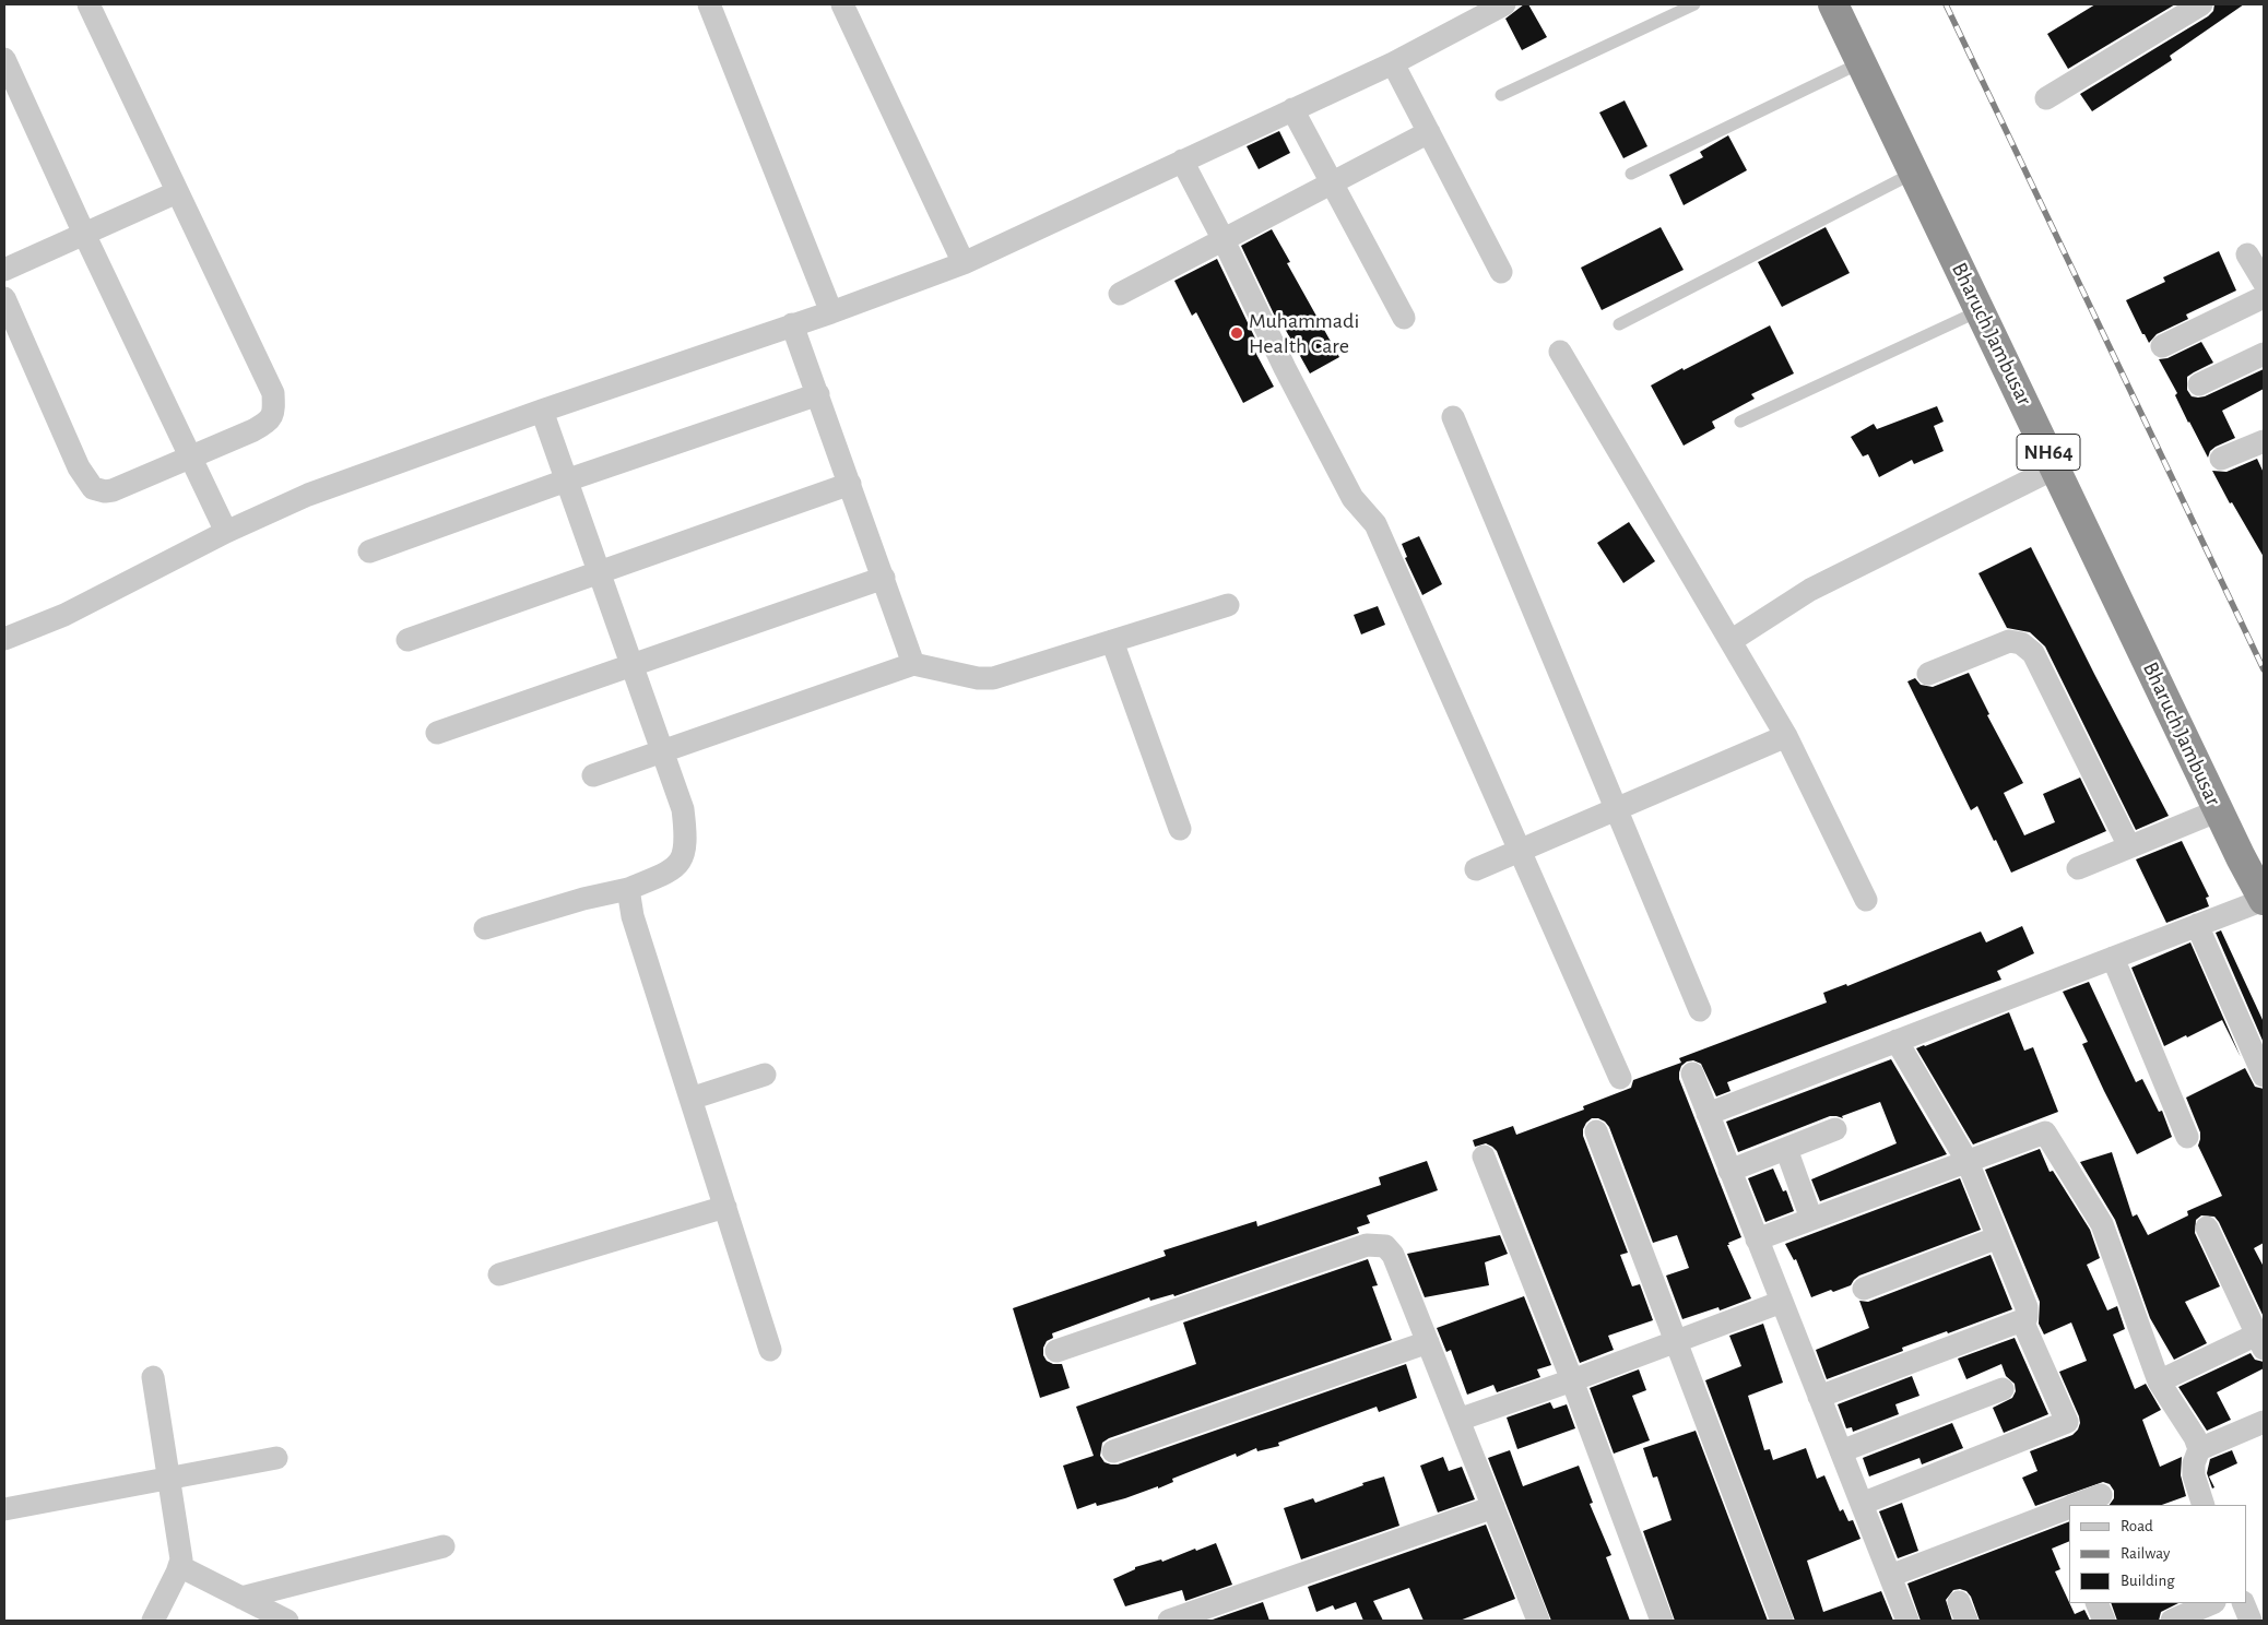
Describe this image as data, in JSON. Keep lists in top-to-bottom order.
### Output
{
  "streets": {
    "highway": ["Bharuch Jambusar", "NH64"]
  },
  "places": ["Muhammadi Health Care"],
  "legend": ["Road", "Railway", "Building"]
}
